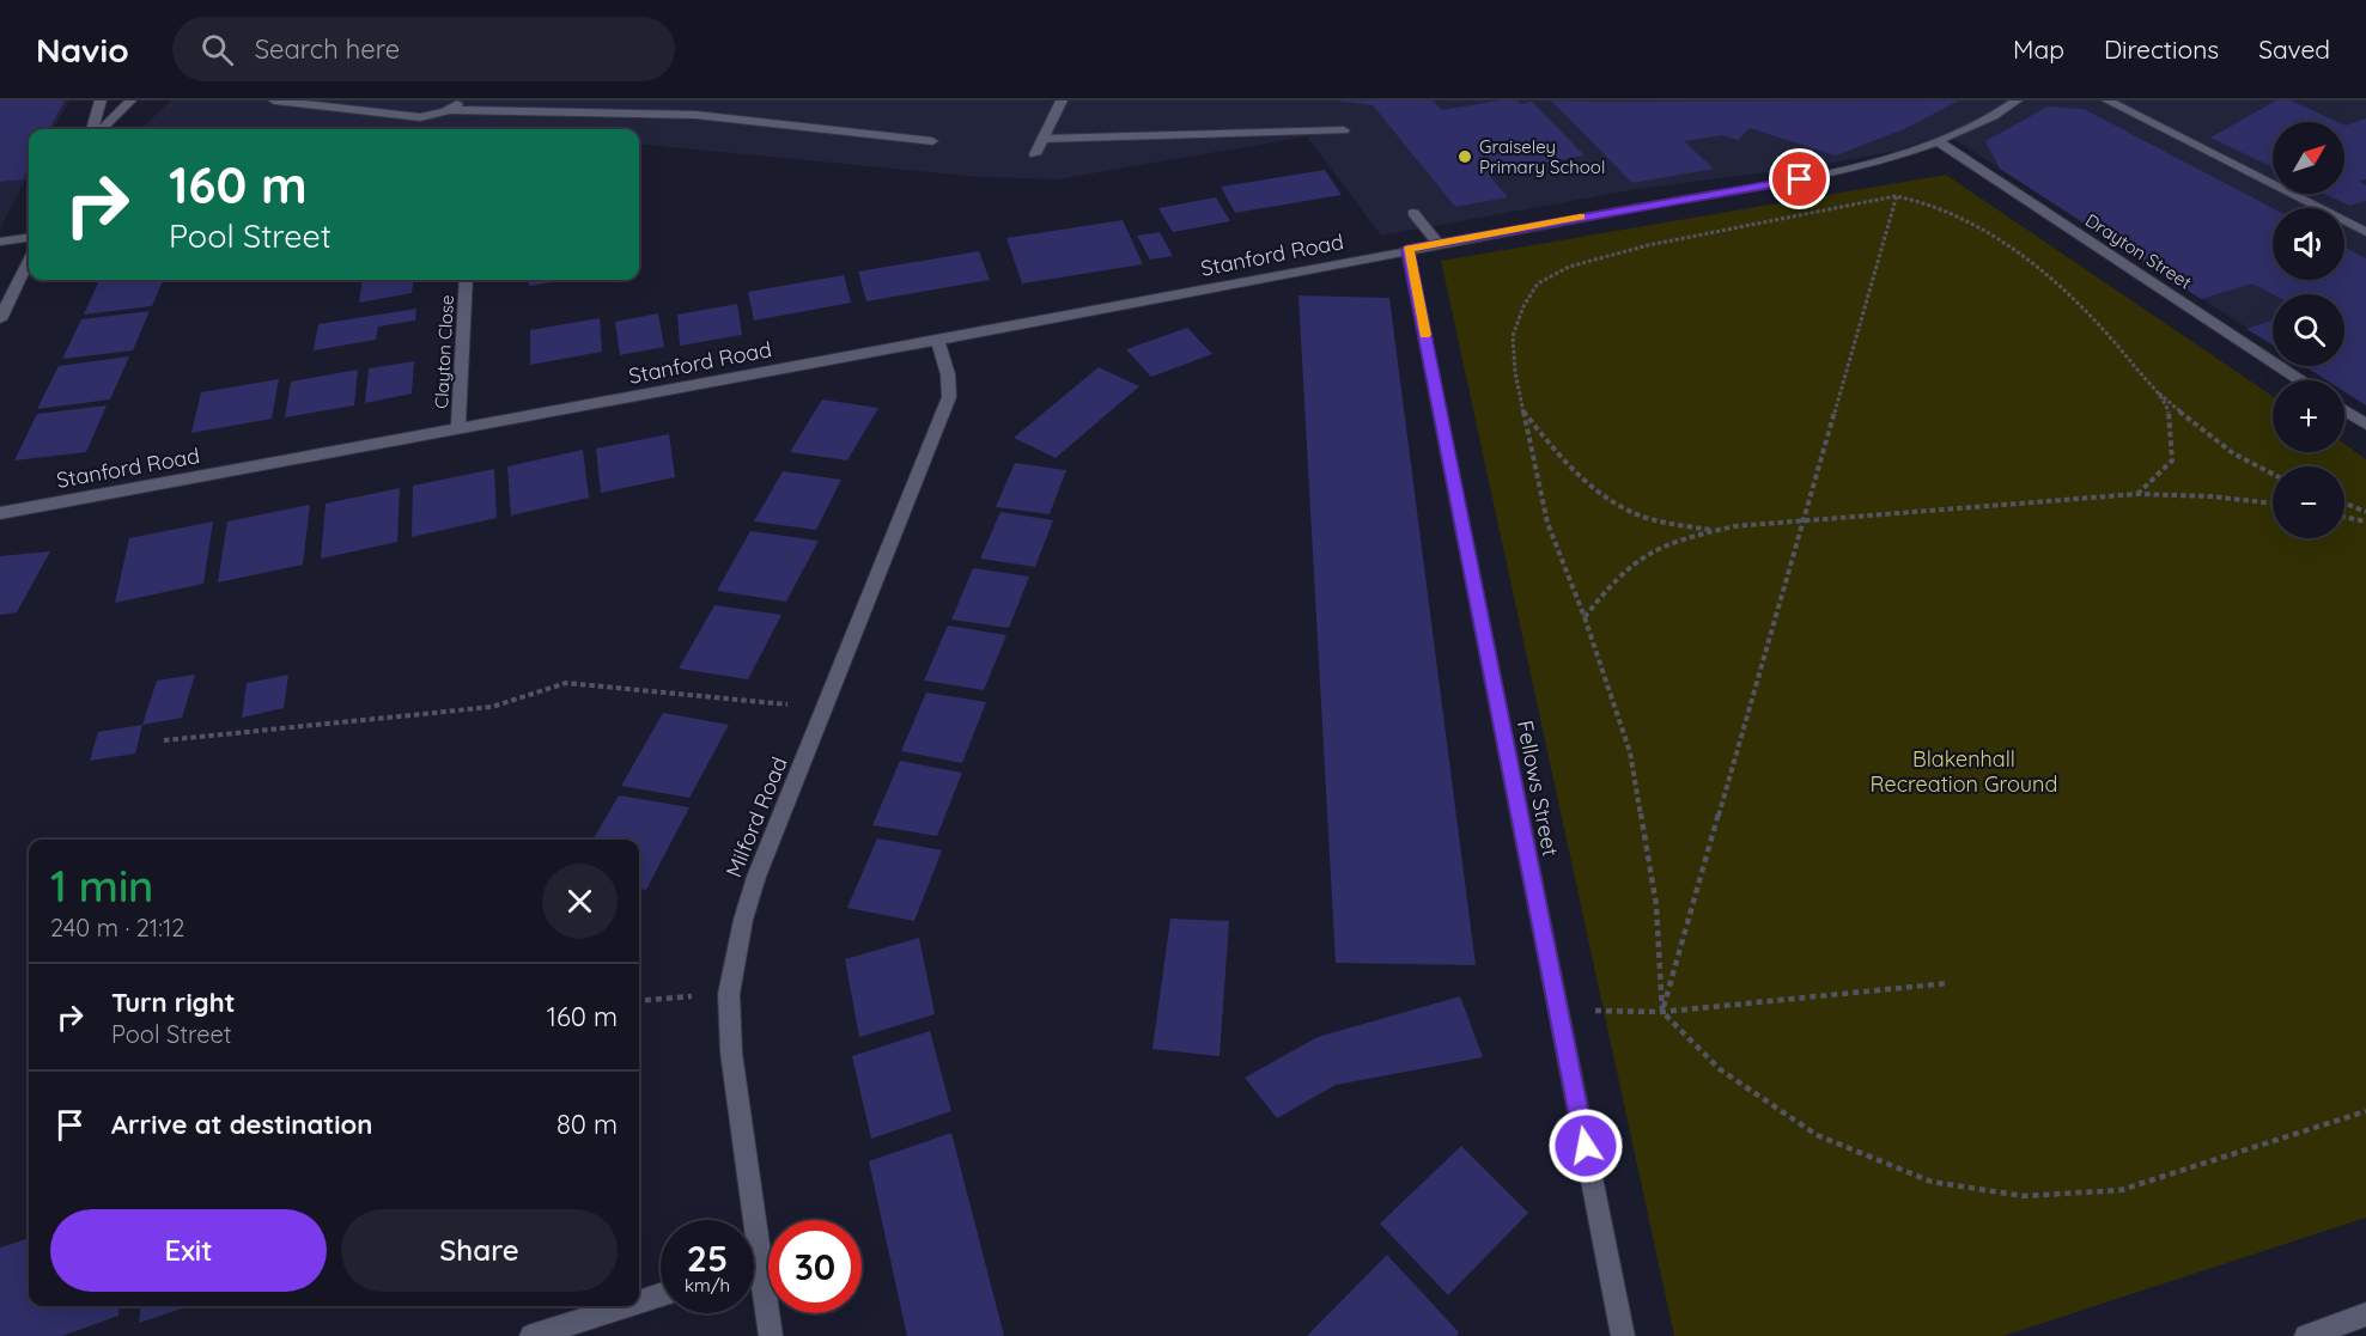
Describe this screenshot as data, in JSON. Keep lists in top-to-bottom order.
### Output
{
  "streets": {
    "street": [
      "Drayton Street",
      "Stanford Road",
      "Clayton Close",
      "Fellows Street",
      "Milford Road"
    ]
  },
  "crossings": [
    ["Drayton Street", "Stanford Road"],
    ["Stanford Road", "Clayton Close"],
    ["Stanford Road", "Fellows Street"],
    ["Stanford Road", "Milford Road"]
  ],
  "parks": ["Blakenhall Recreation Ground"],
  "places": ["Graiseley Primary School"],
  "north": "top right",
  "page": {
    "header": "Navio",
    "search": "Search here",
    "nav": ["Map", "Directions", "Saved"],
    "map_buttons": ["+", "−"],
    "turn": ["160 m", "Pool Street"],
    "heading": ["1 min", "240 m · 21:12"],
    "list": [
      {
        "name": "Turn right",
        "note": "Pool Street",
        "value": "160 m"
      },
      {
        "name": "Arrive at destination",
        "value": "80 m"
      }
    ],
    "buttons": ["Exit", "Share"],
    "speed": "25 km/h",
    "limit": "30"
  }
}
